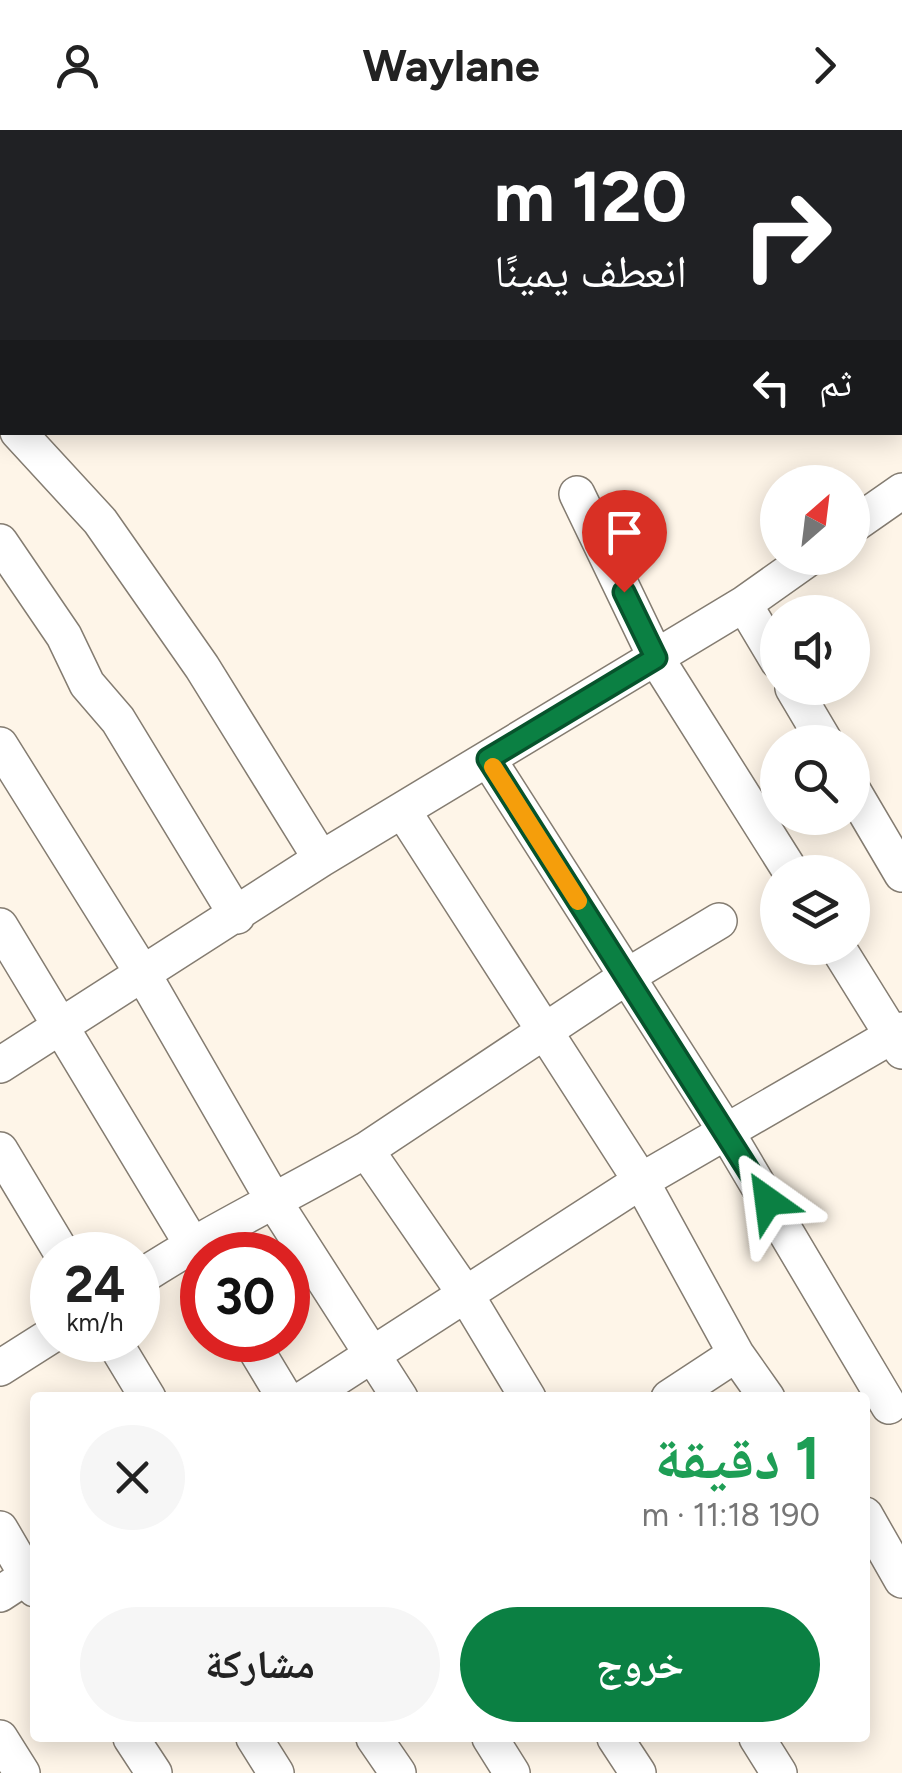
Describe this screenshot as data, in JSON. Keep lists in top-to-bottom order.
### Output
{
  "north": "top right",
  "page": {
    "header": "Waylane",
    "turn": ["120 m", "انعطف يمينًا"],
    "then": "ثم",
    "speed": "24 km/h",
    "limit": "30",
    "heading": ["1 دقيقة", "190 m · 11:18"],
    "buttons": ["خروج", "مشاركة"]
  }
}
